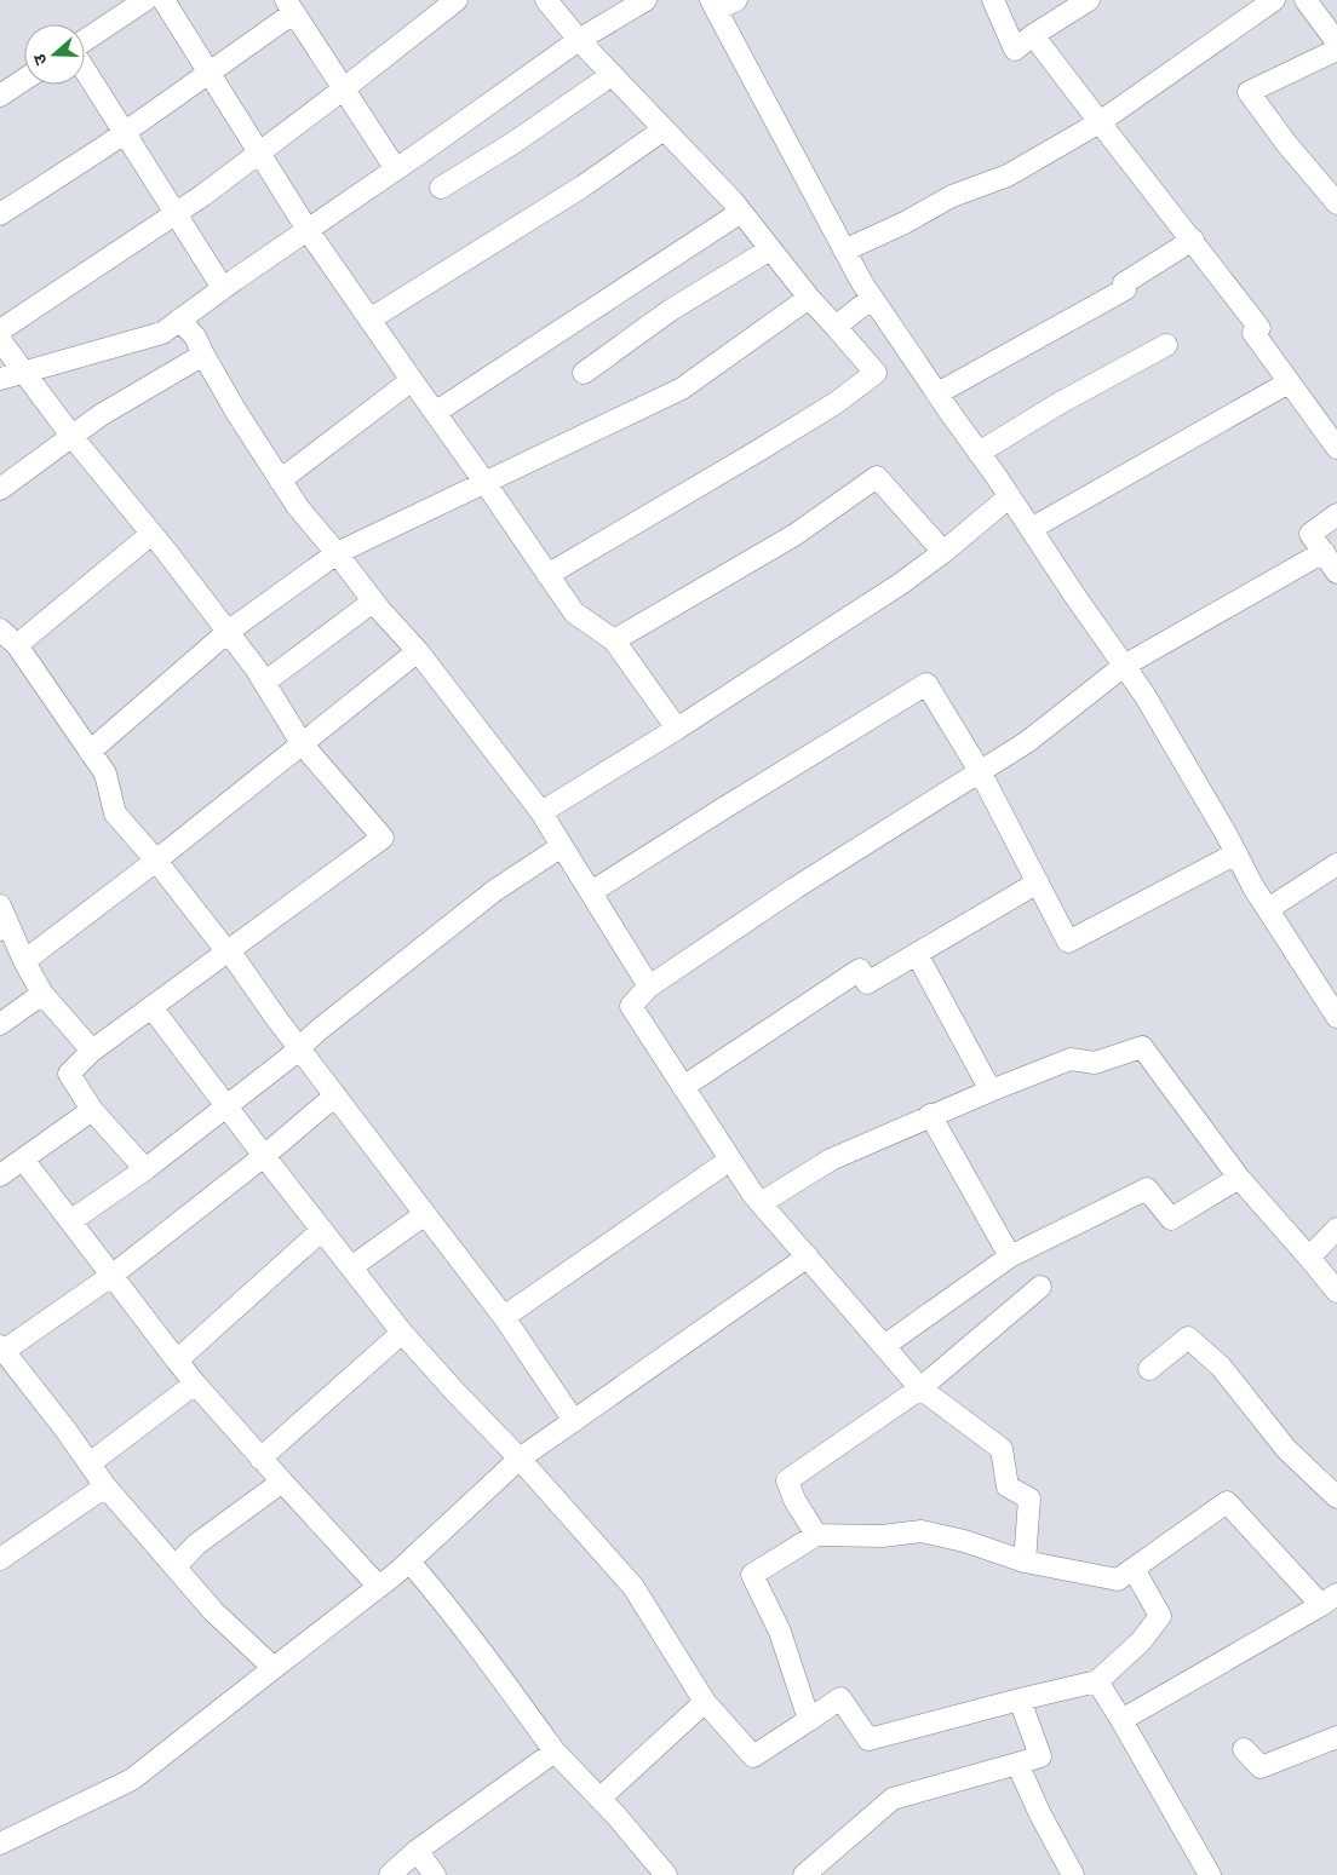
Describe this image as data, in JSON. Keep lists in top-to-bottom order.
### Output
{
  "north": "left"
}
